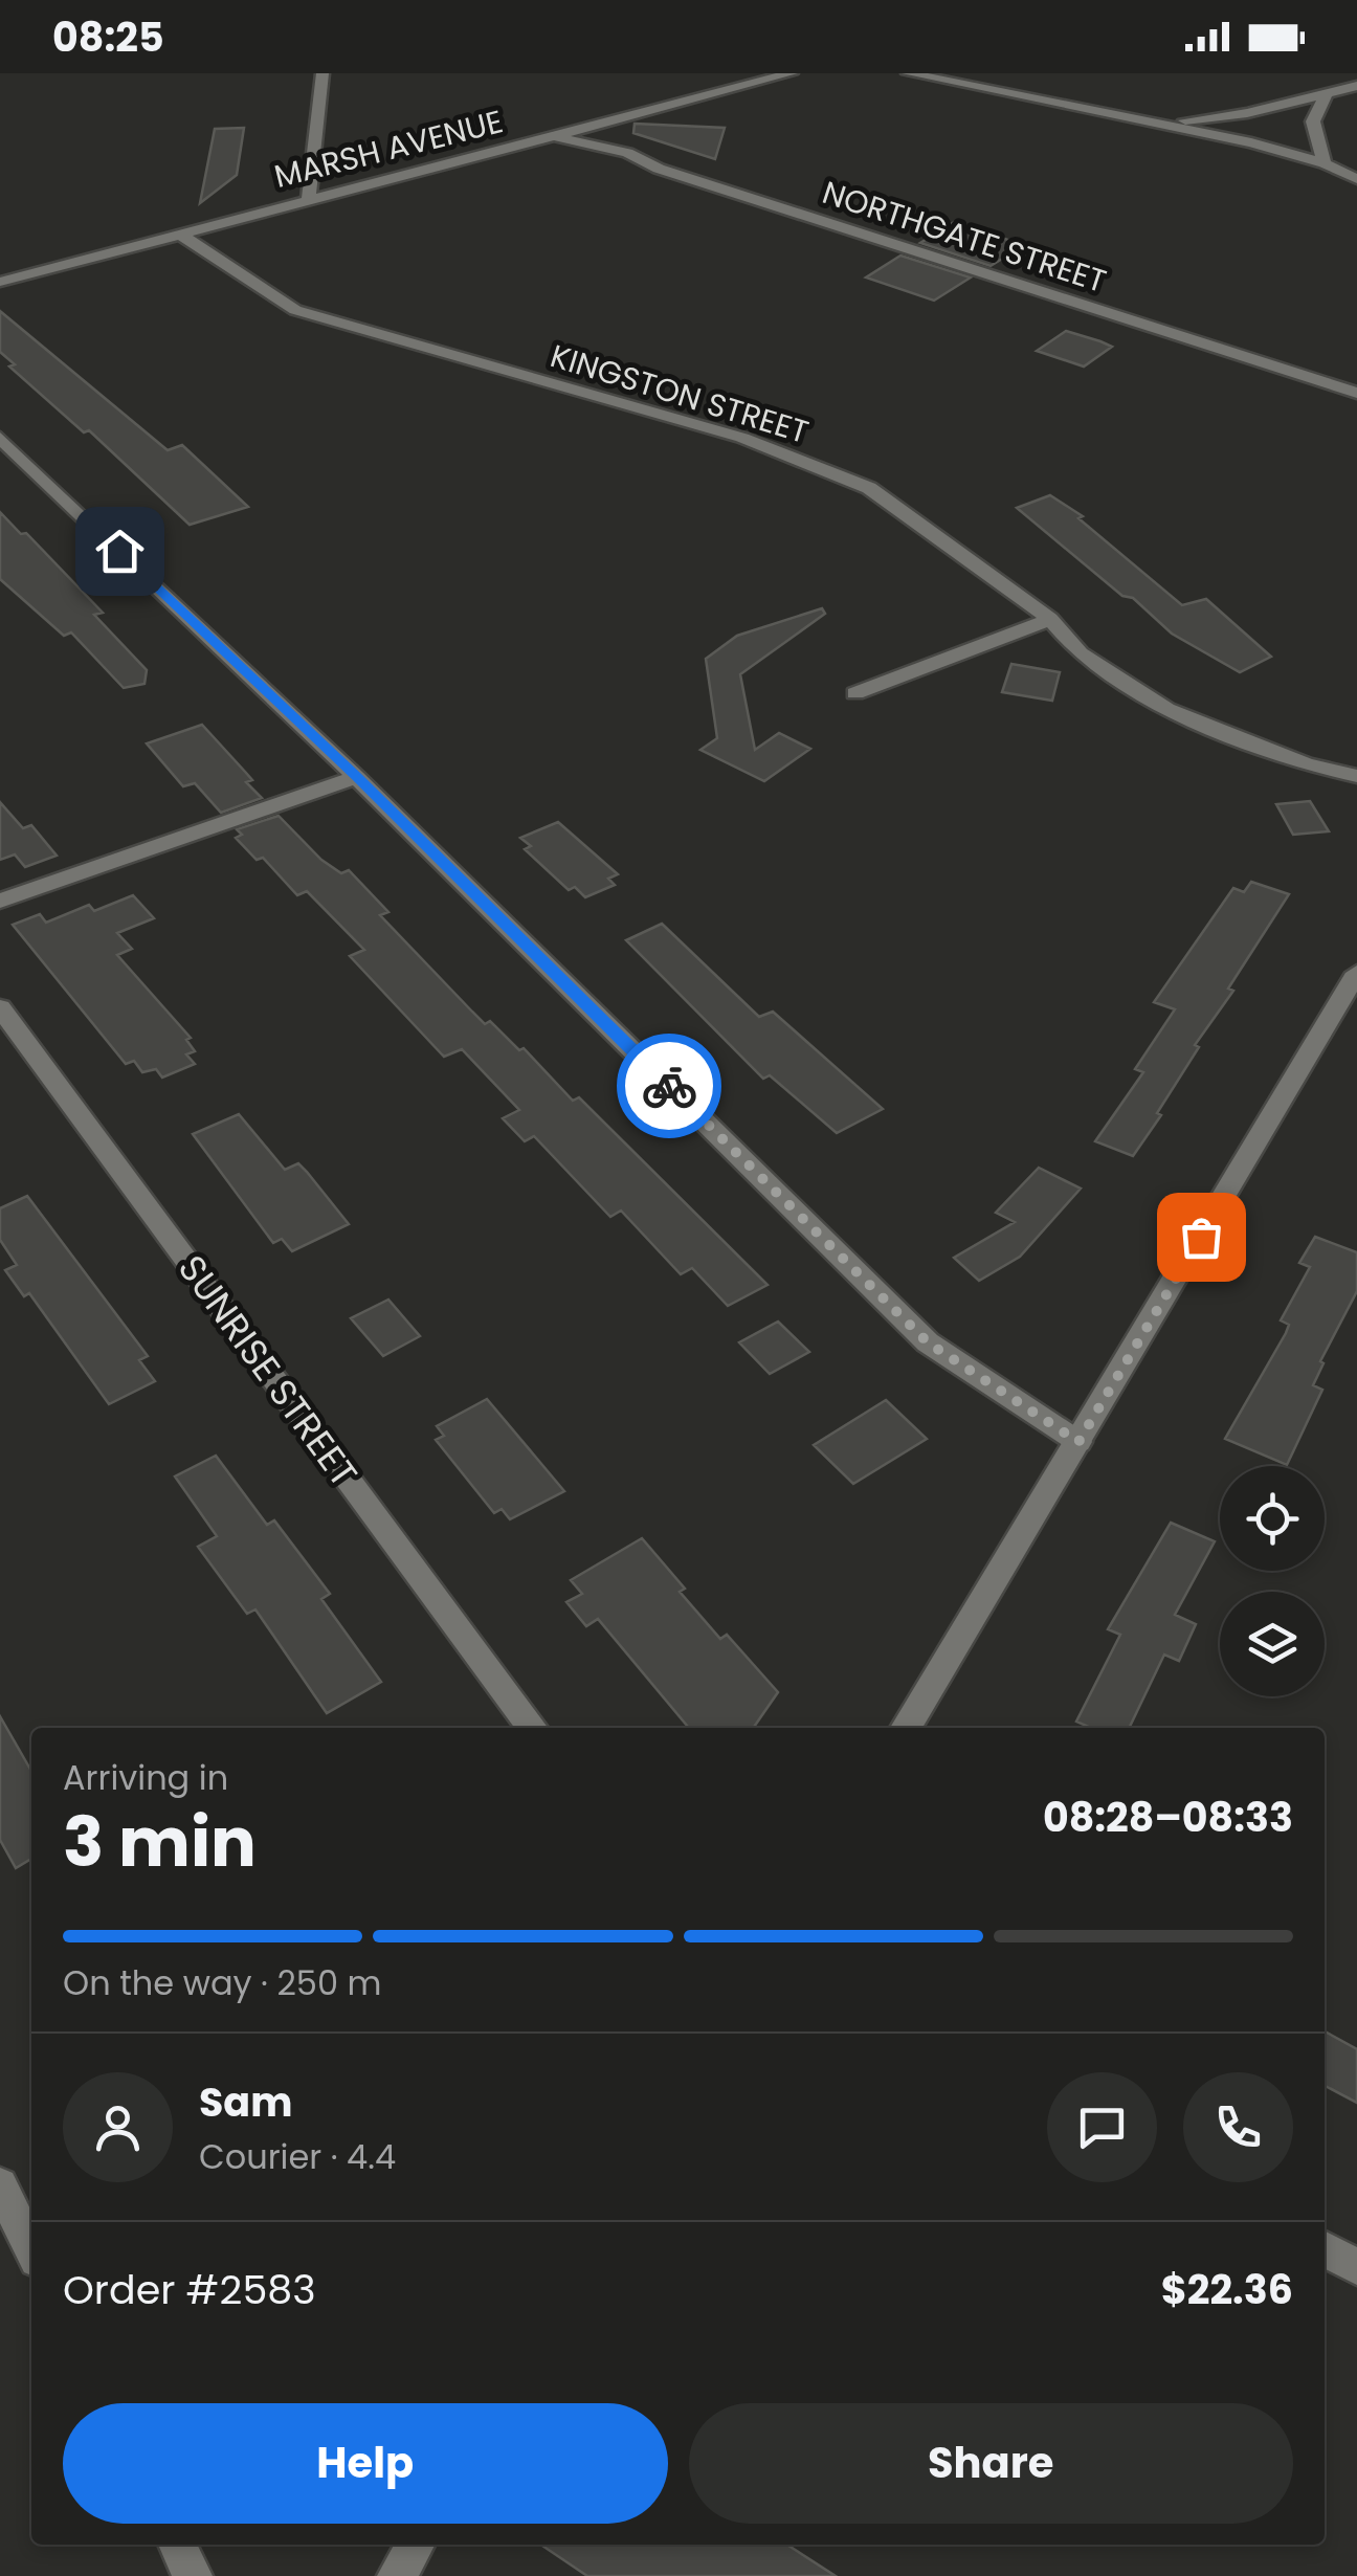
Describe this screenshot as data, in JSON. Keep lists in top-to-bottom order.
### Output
{
  "streets": {
    "street": [
      "MARSH AVENUE",
      "NORTHGATE STREET",
      "KINGSTON STREET",
      "SUNRISE STREET"
    ]
  },
  "crossings": [
    ["MARSH AVENUE", "NORTHGATE STREET"],
    ["MARSH AVENUE", "KINGSTON STREET"]
  ],
  "page": {
    "status": "08:25",
    "heading": ["3 min", "Arriving in", "08:28–08:33"],
    "panel": [
      "Sam",
      "Courier · 4.4",
      "Order #2583",
      "$22.36"
    ],
    "bar": "On the way · 250 m",
    "buttons": ["Help", "Share"]
  }
}
